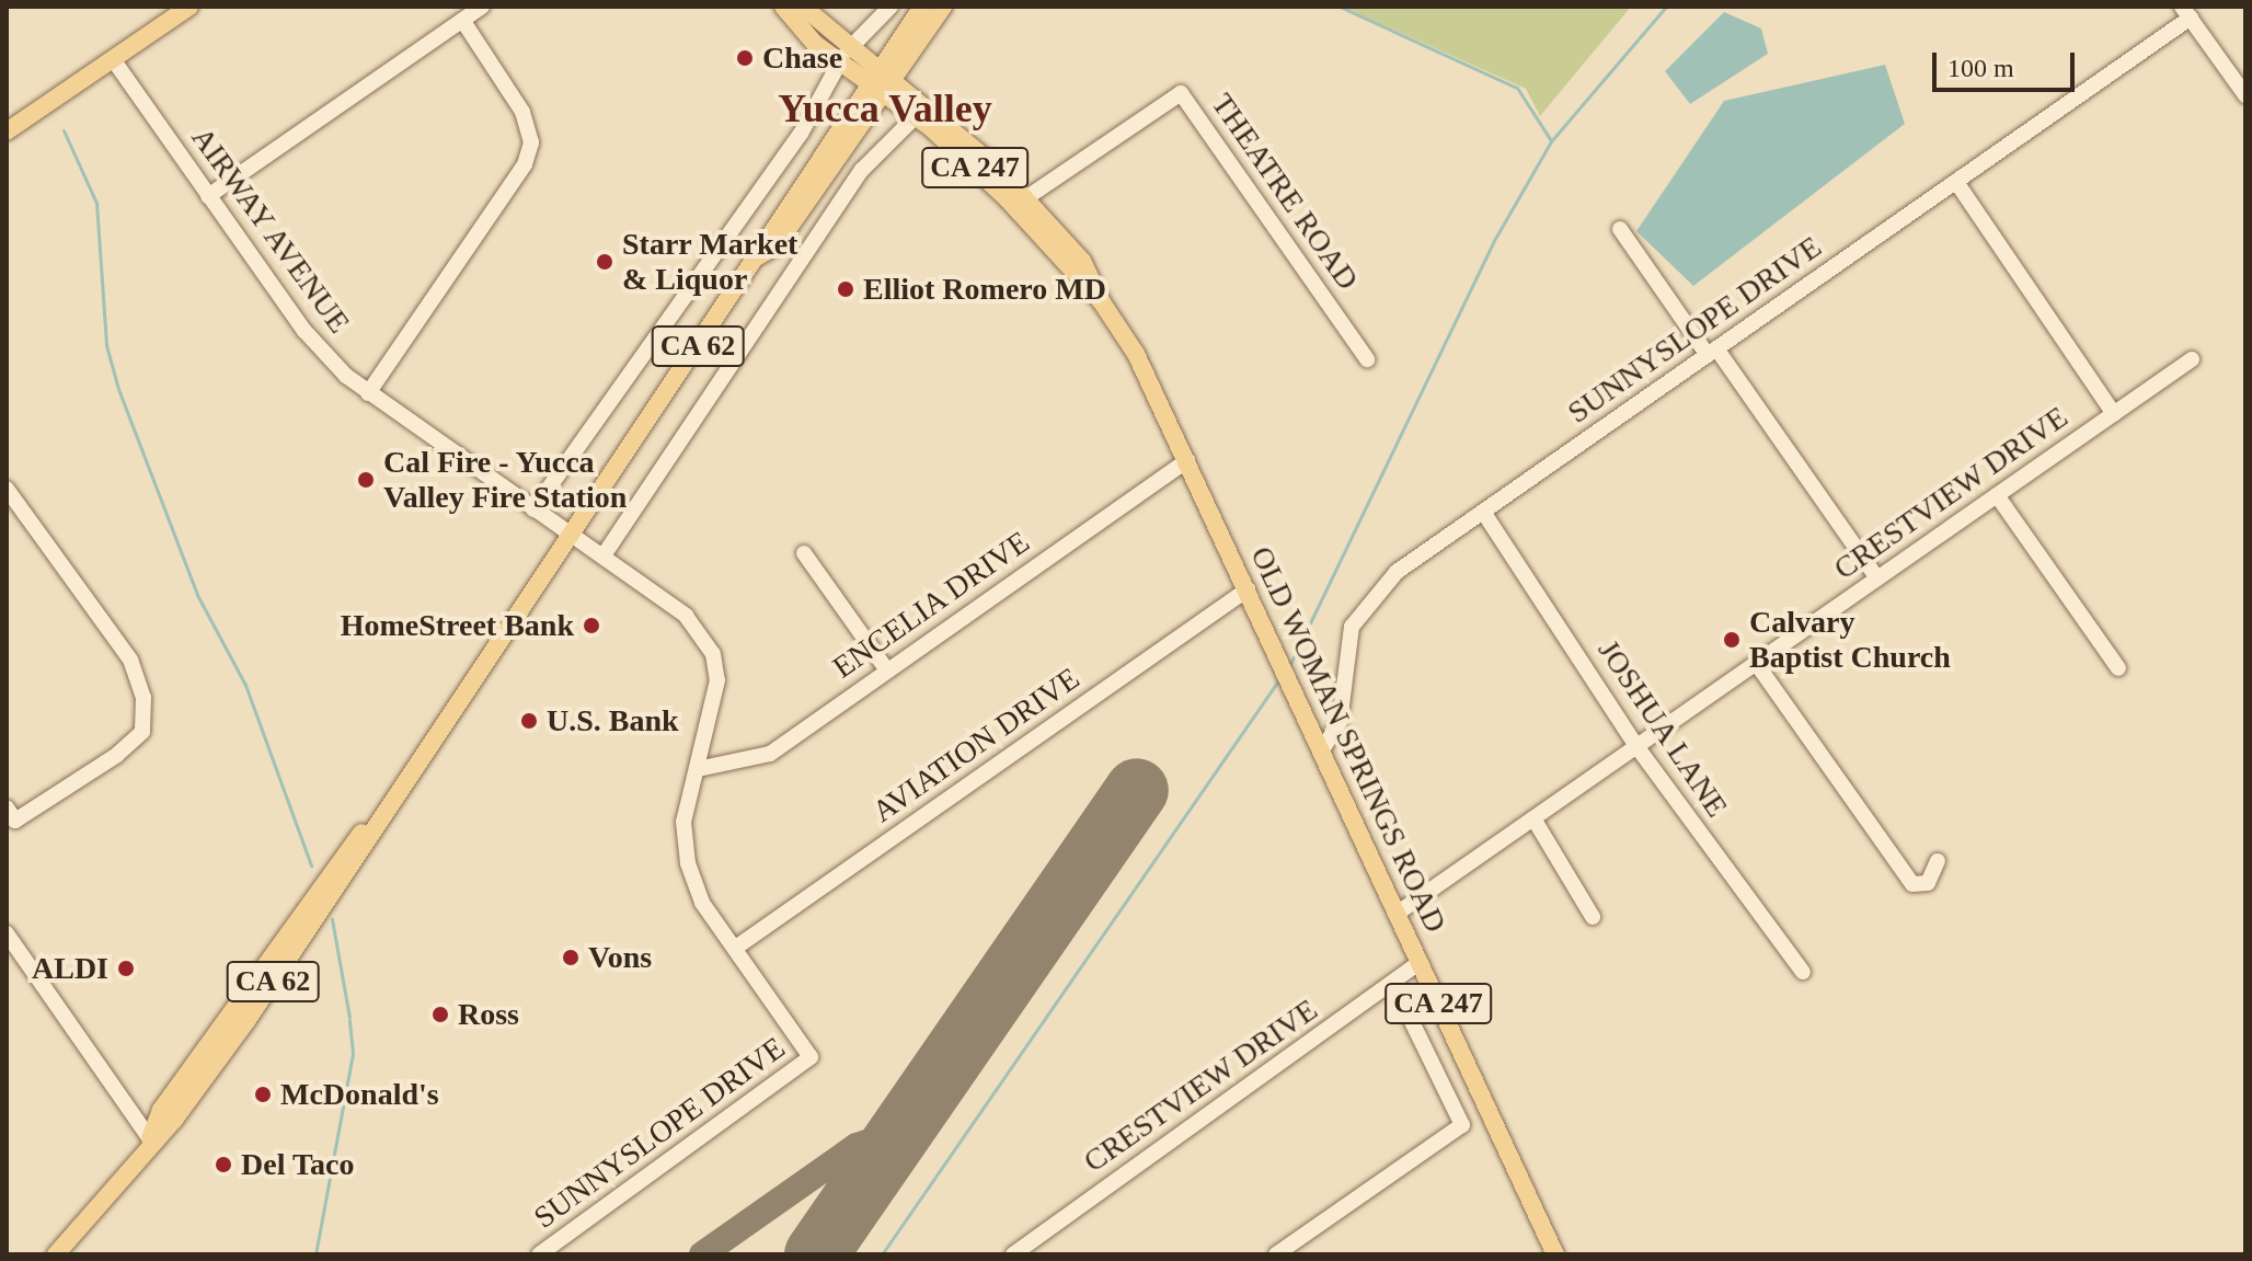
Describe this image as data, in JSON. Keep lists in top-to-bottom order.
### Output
{
  "streets": {
    "main road": ["CA 247", "CA 62", "OLD WOMAN SPRINGS ROAD"],
    "street": [
      "THEATRE ROAD",
      "AIRWAY AVENUE",
      "SUNNYSLOPE DRIVE",
      "CRESTVIEW DRIVE",
      "ENCELIA DRIVE",
      "JOSHUA LANE",
      "AVIATION DRIVE"
    ]
  },
  "crossings": [
    ["THEATRE ROAD", "OLD WOMAN SPRINGS ROAD"],
    ["AIRWAY AVENUE", "SUNNYSLOPE DRIVE"],
    ["AIRWAY AVENUE", "CA 62"],
    ["AIRWAY AVENUE", "ENCELIA DRIVE"],
    ["AIRWAY AVENUE", "AVIATION DRIVE"],
    ["SUNNYSLOPE DRIVE", "JOSHUA LANE"],
    ["SUNNYSLOPE DRIVE", "OLD WOMAN SPRINGS ROAD"],
    ["CA 62", "OLD WOMAN SPRINGS ROAD"],
    ["CRESTVIEW DRIVE", "JOSHUA LANE"],
    ["CRESTVIEW DRIVE", "OLD WOMAN SPRINGS ROAD"],
    ["ENCELIA DRIVE", "OLD WOMAN SPRINGS ROAD"],
    ["OLD WOMAN SPRINGS ROAD", "AVIATION DRIVE"]
  ],
  "districts": ["Yucca Valley"],
  "places": [
    "Chase",
    "Starr Market & Liquor",
    "Elliot Romero MD",
    "Cal Fire - Yucca Valley Fire Station",
    "HomeStreet Bank",
    "Calvary Baptist Church",
    "U.S. Bank",
    "Vons",
    "ALDI",
    "Ross",
    "McDonald's",
    "Del Taco"
  ],
  "scale_bar": "100 m"
}
